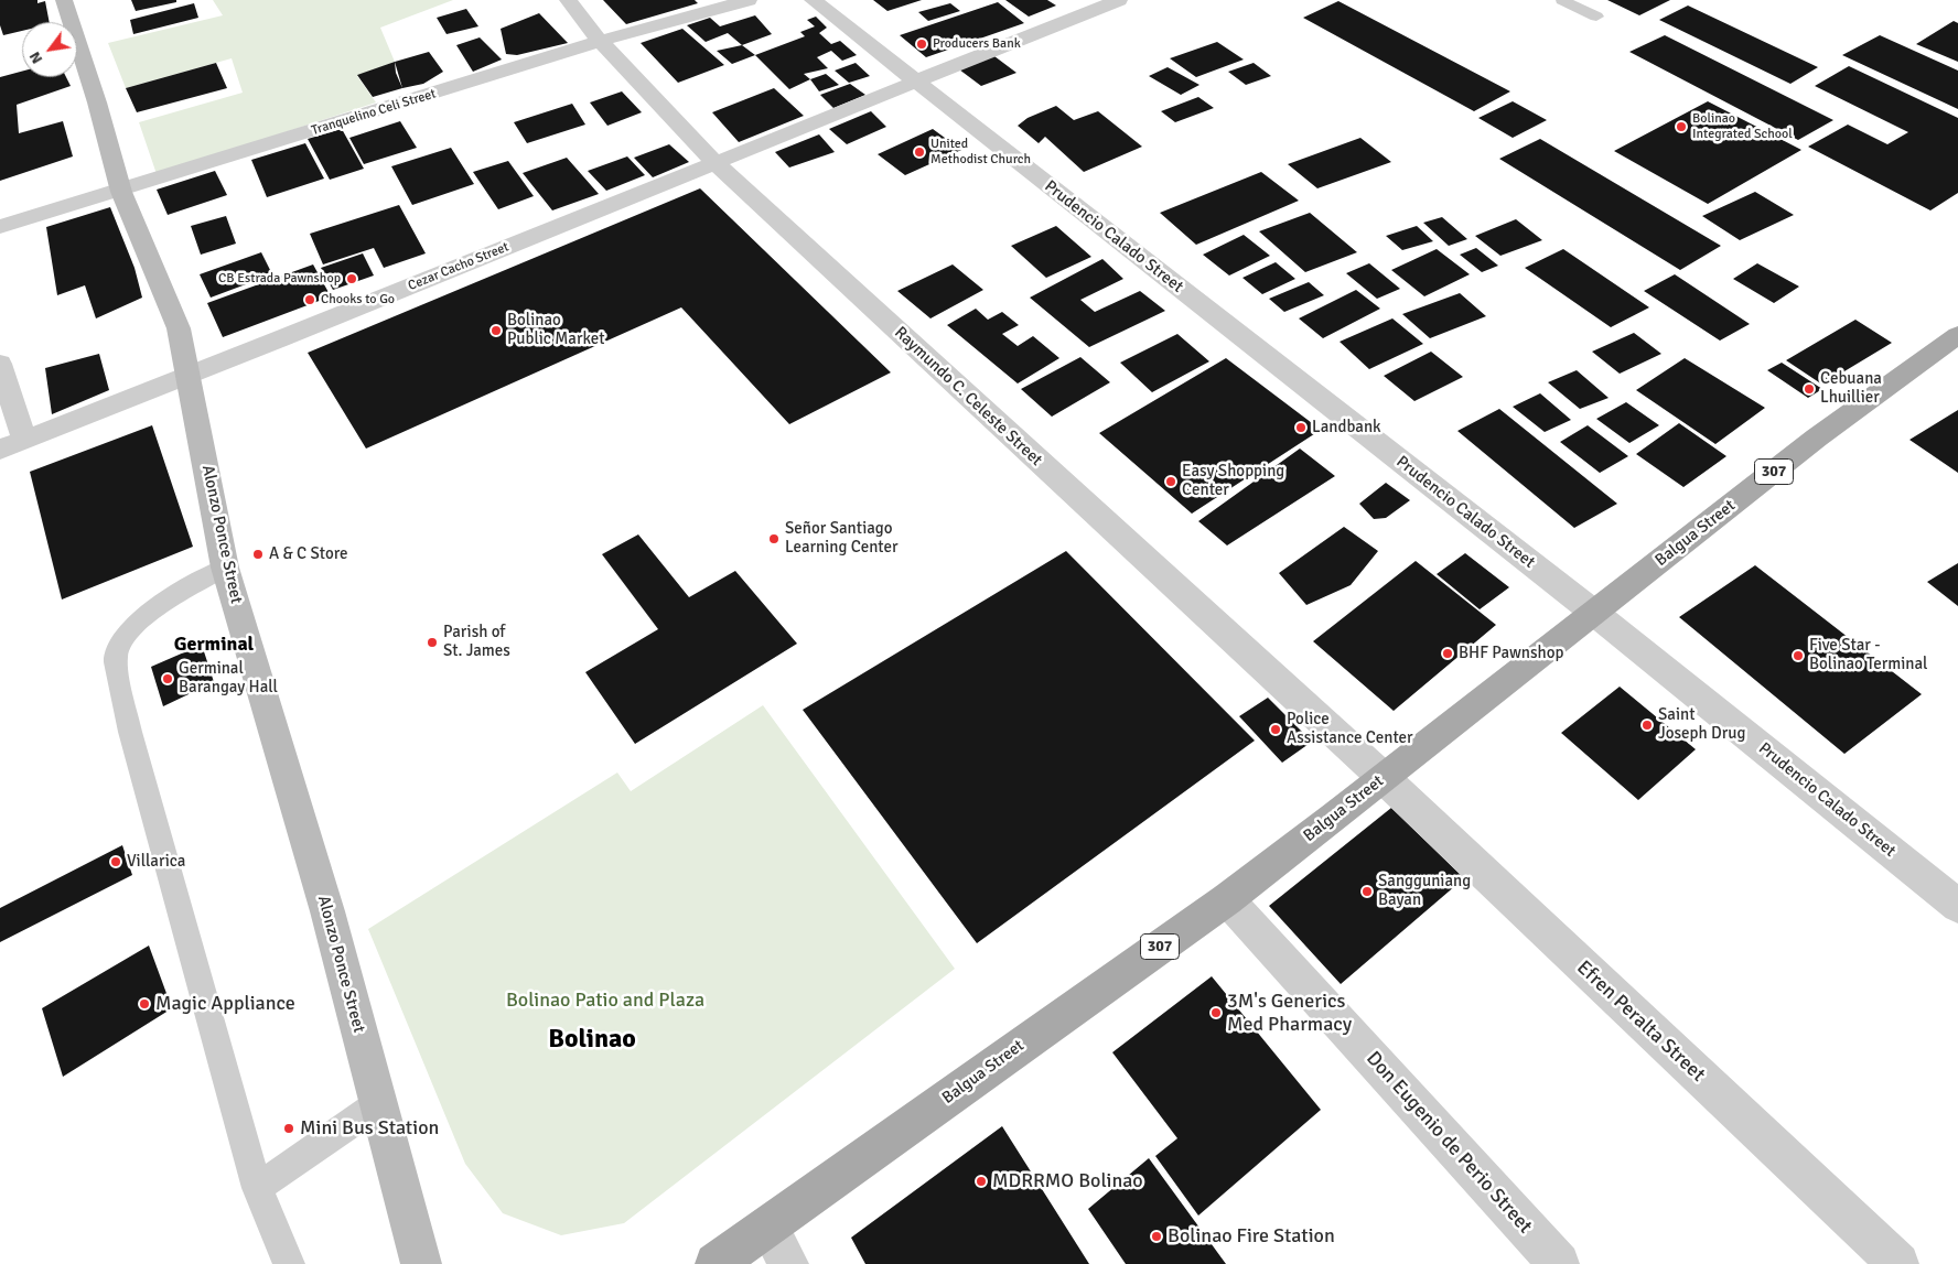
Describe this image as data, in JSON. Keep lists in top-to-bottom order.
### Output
{
  "streets": {
    "main road": ["307", "Balgua Street"],
    "street": [
      "Tranquelino Celi Street",
      "Prudencio Calado Street",
      "Cezar Cacho Street",
      "Raymundo C. Celeste Street",
      "Alonzo Ponce Street",
      "Efren Peralta Street",
      "Don Eugenio de Perio Street"
    ]
  },
  "crossings": [
    ["Tranquelino Celi Street", "Raymundo C. Celeste Street"],
    ["Tranquelino Celi Street", "Alonzo Ponce Street"],
    ["Prudencio Calado Street", "Cezar Cacho Street"],
    ["Prudencio Calado Street", "Balgua Street"],
    ["Cezar Cacho Street", "Raymundo C. Celeste Street"],
    ["Cezar Cacho Street", "Alonzo Ponce Street"],
    ["Raymundo C. Celeste Street", "Balgua Street"],
    ["Raymundo C. Celeste Street", "Efren Peralta Street"],
    ["Balgua Street", "Efren Peralta Street"],
    ["Balgua Street", "Don Eugenio de Perio Street"]
  ],
  "districts": ["Germinal", "Bolinao"],
  "parks": ["Bolinao Patio and Plaza"],
  "places": [
    "Producers Bank",
    "Bolinao Integrated School",
    "United Methodist Church",
    "CB Estrada Pawnshop",
    "Chooks to Go",
    "Bolinao Public Market",
    "Cebuana Lhuillier",
    "Landbank",
    "Easy Shopping Center",
    "Señor Santiago Learning Center",
    "A & C Store",
    "Parish of St. James",
    "BHF Pawnshop",
    "Five Star - Bolinao Terminal",
    "Germinal Barangay Hall",
    "Saint Joseph Drug",
    "Police Assistance Center",
    "Villarica",
    "Sangguniang Bayan",
    "Magic Appliance",
    "3M's Generics Med Pharmacy",
    "Mini Bus Station",
    "MDRRMO Bolinao",
    "Bolinao Fire Station"
  ],
  "north": "bottom left"
}
